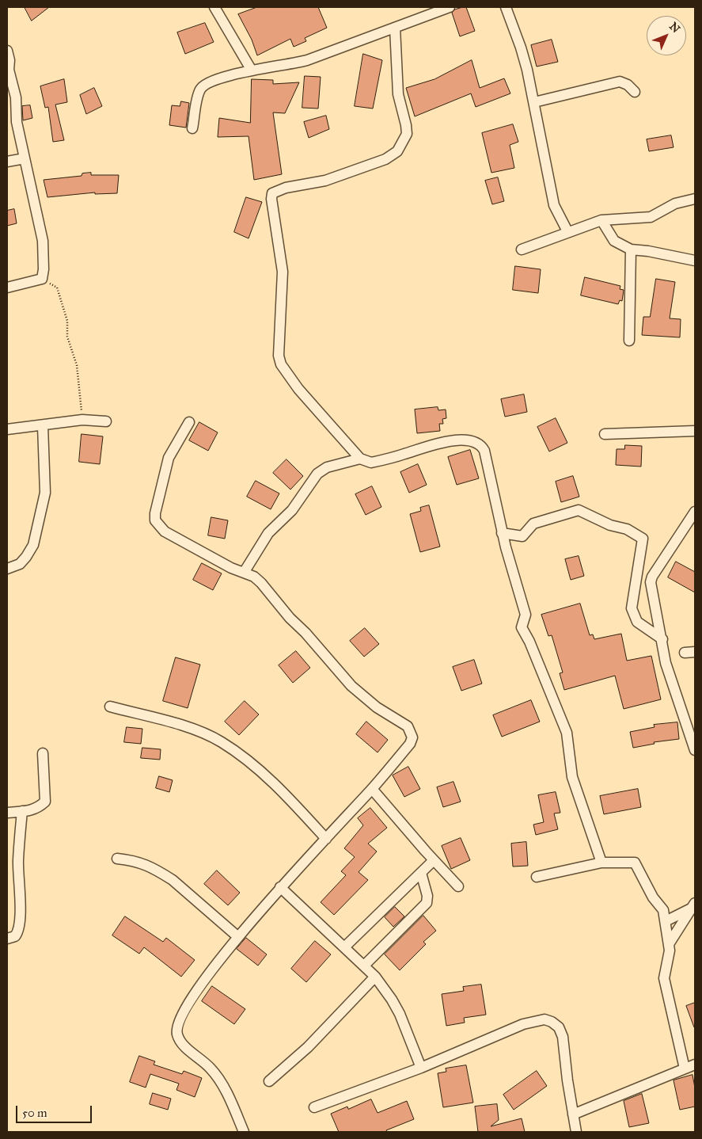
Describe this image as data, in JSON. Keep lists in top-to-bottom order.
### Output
{
  "scale_bar": "50 m",
  "north": "top right"
}
